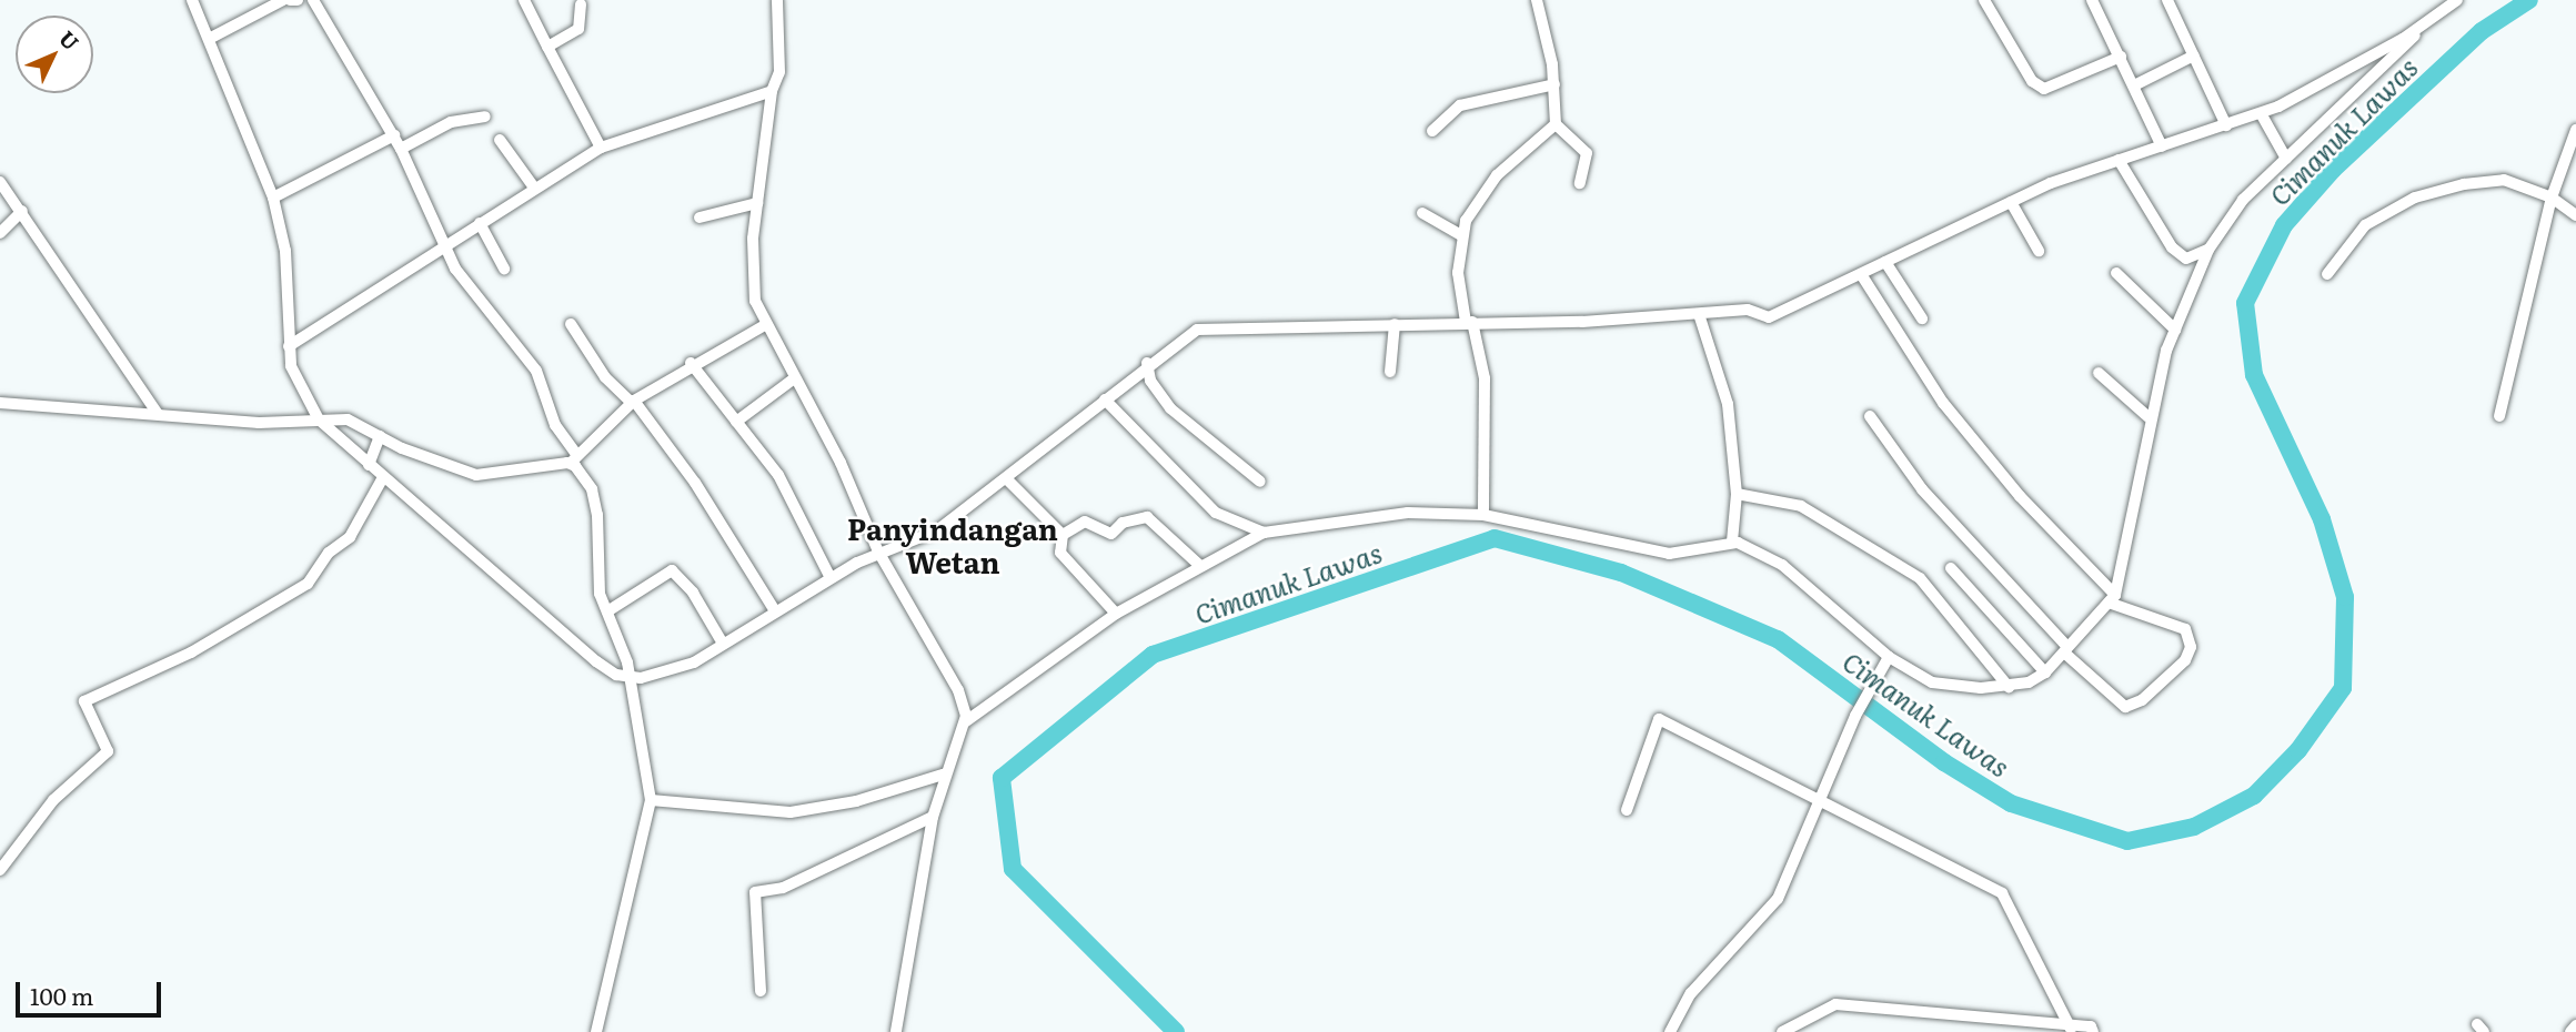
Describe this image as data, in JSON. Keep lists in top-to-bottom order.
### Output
{
  "districts": ["Panyindangan Wetan"],
  "water": ["Cimanuk Lawas"],
  "scale_bar": "100 m",
  "north": "top right"
}
